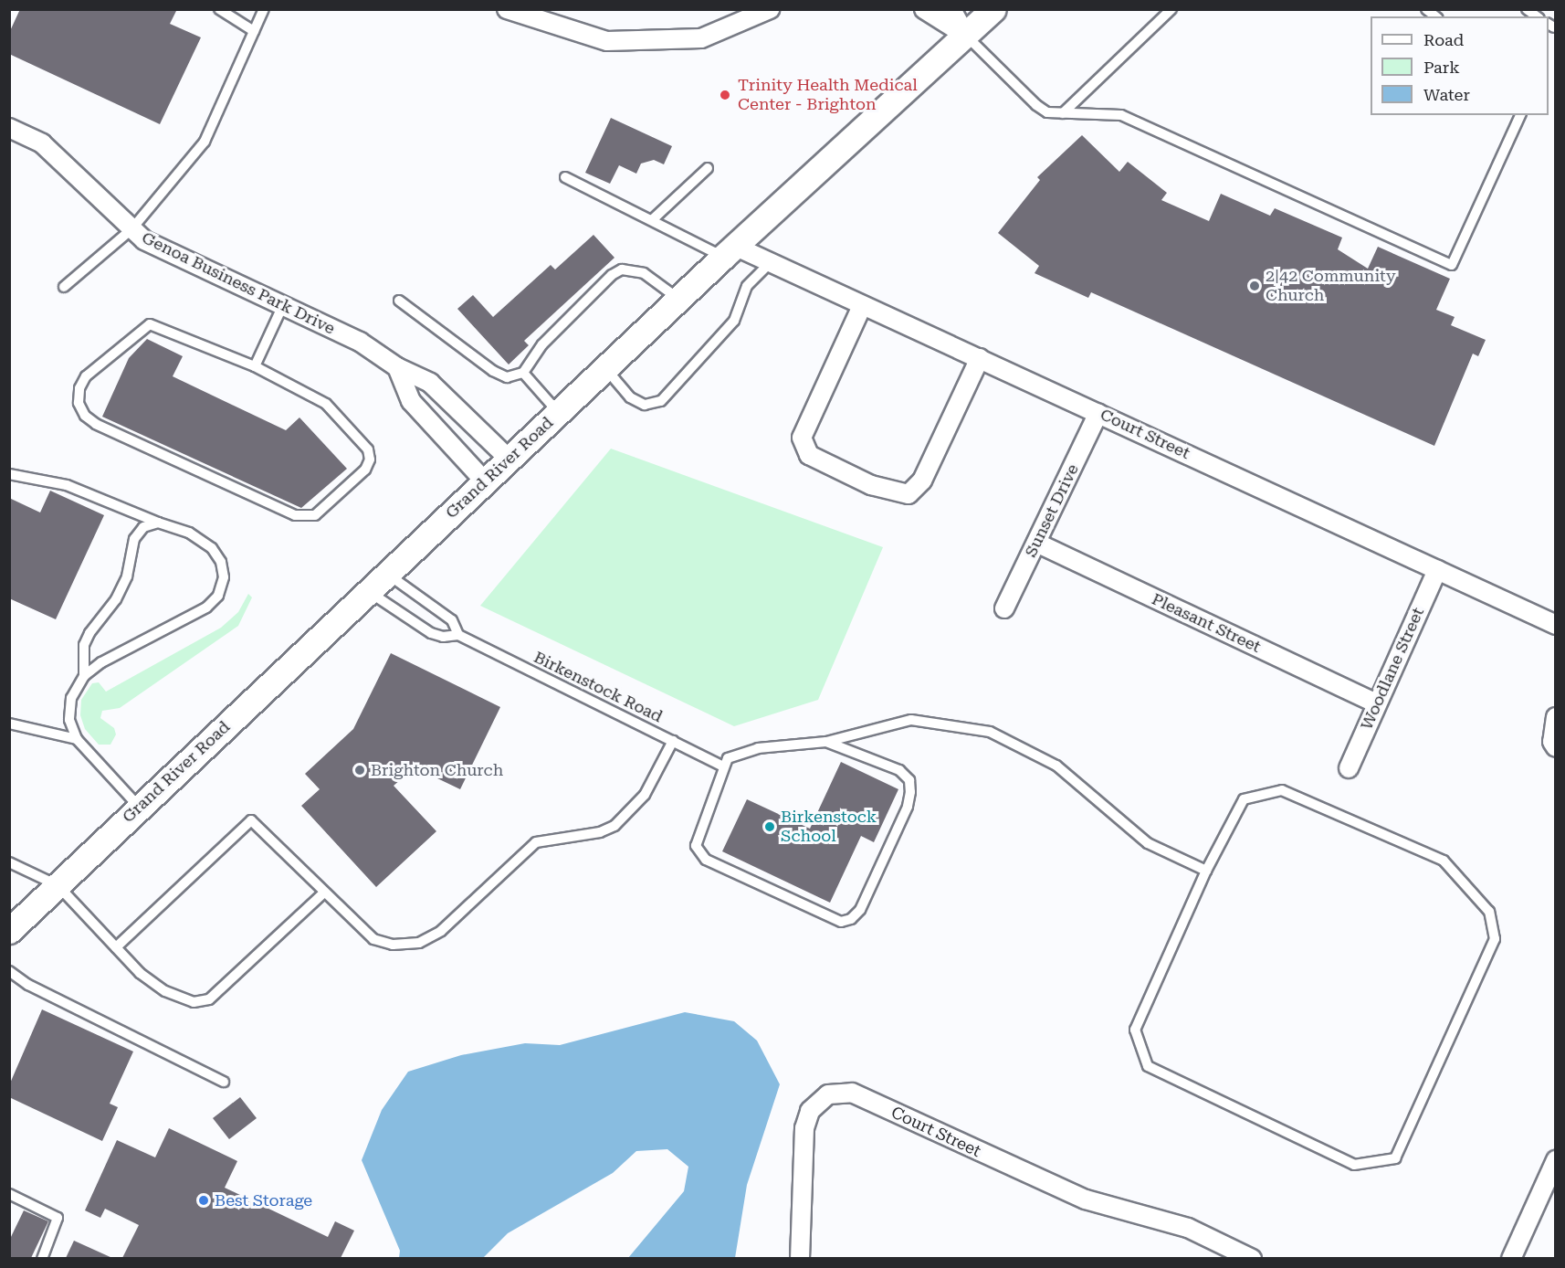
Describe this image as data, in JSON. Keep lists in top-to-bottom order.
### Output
{
  "streets": {
    "main road": ["Grand River Road"],
    "street": [
      "Genoa Business Park Drive",
      "Court Street",
      "Sunset Drive",
      "Pleasant Street",
      "Woodlane Street"
    ],
    "lane": ["Birkenstock Road"]
  },
  "crossings": [
    ["Genoa Business Park Drive", "Grand River Road"],
    ["Court Street", "Grand River Road"],
    ["Court Street", "Sunset Drive"],
    ["Court Street", "Woodlane Street"],
    ["Grand River Road", "Birkenstock Road"],
    ["Sunset Drive", "Pleasant Street"],
    ["Pleasant Street", "Woodlane Street"]
  ],
  "places": [
    "Trinity Health Medical Center - Brighton",
    "2|42 Community Church",
    "Brighton Church",
    "Birkenstock School",
    "Best Storage"
  ],
  "legend": ["Road", "Park", "Water"]
}
